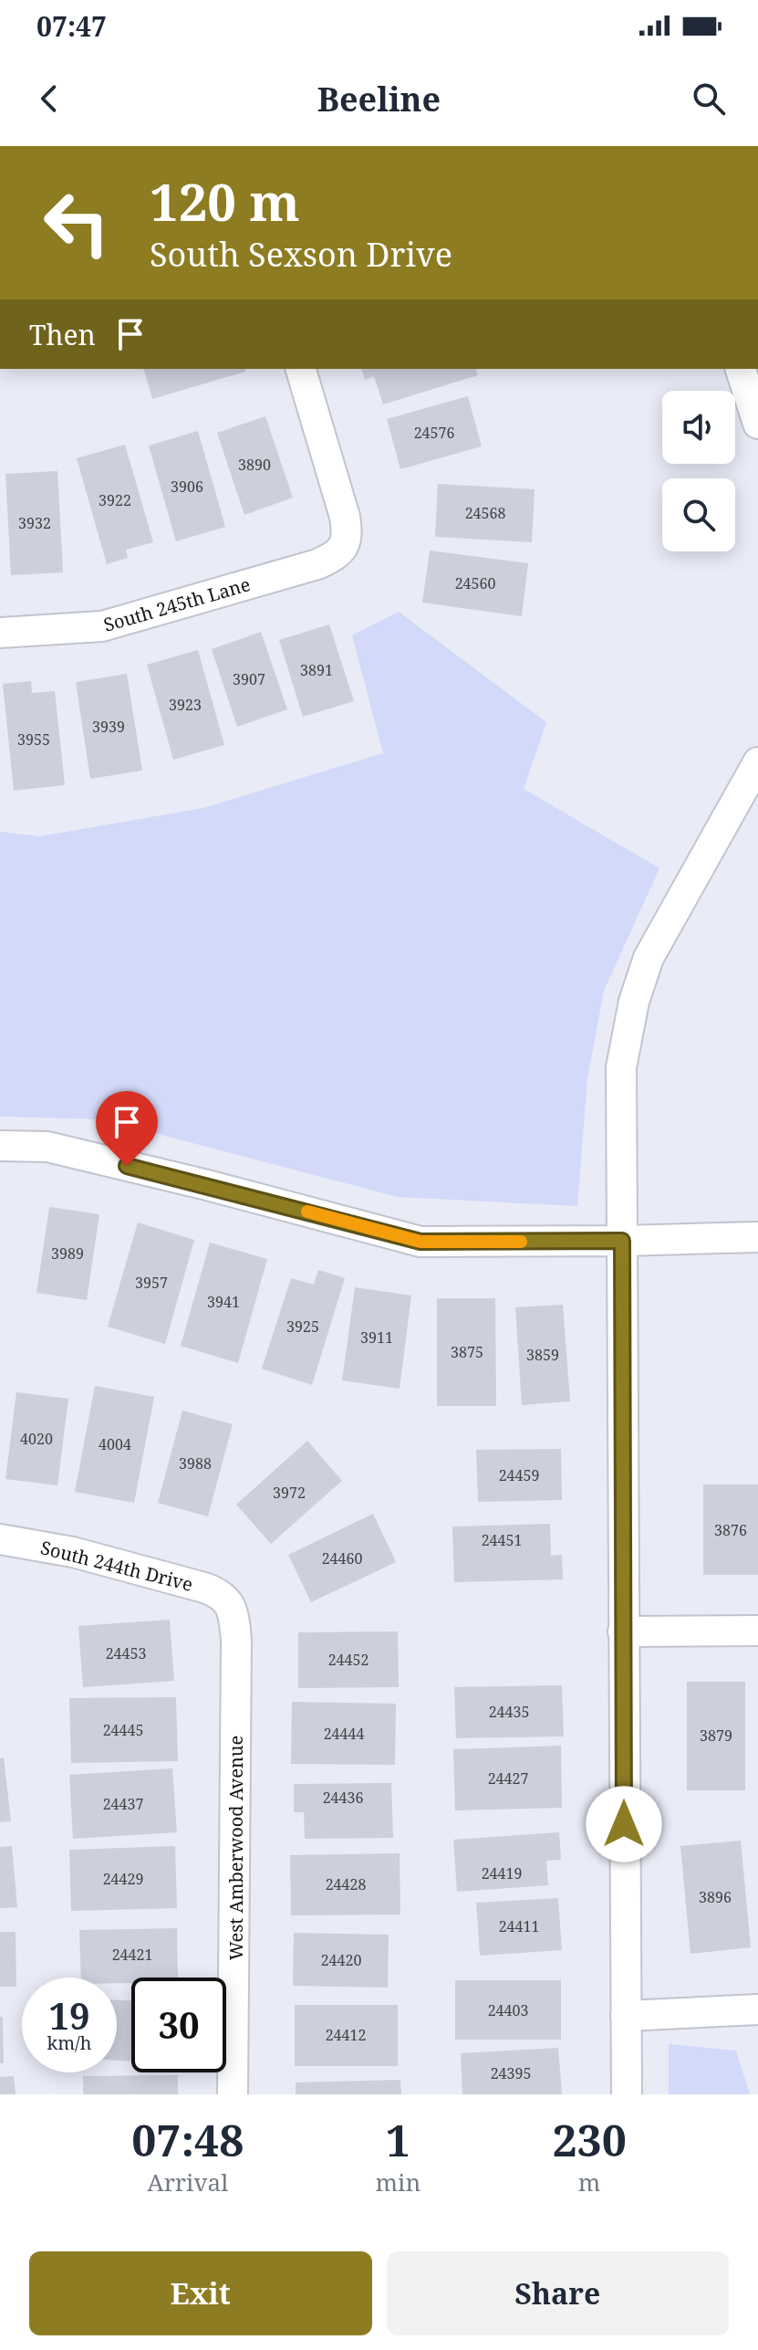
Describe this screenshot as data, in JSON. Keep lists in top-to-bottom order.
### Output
{
  "streets": {
    "street": ["South 245th Lane", "South 244th Drive", "West Amberwood Avenue"]
  },
  "crossings": [
    ["South 244th Drive", "West Amberwood Avenue"]
  ],
  "house_numbers": [
    "24576",
    "3890",
    "3906",
    "3922",
    "24568",
    "3932",
    "24560",
    "3891",
    "3907",
    "3923",
    "3939",
    "3955",
    "3989",
    "3957",
    "3941",
    "3925",
    "3911",
    "3875",
    "3859",
    "4020",
    "4004",
    "3988",
    "24459",
    "3972",
    "3876",
    "24451",
    "24460",
    "24453",
    "24452",
    "24435",
    "24445",
    "24444",
    "3879",
    "24427",
    "24436",
    "24437",
    "24419",
    "24429",
    "24428",
    "3896",
    "24411",
    "24421",
    "24420",
    "24403",
    "24412",
    "24395"
  ],
  "page": {
    "status": "07:47",
    "header": "Beeline",
    "turn": ["120 m", "South Sexson Drive"],
    "then": "Then",
    "speed": "19 km/h",
    "limit": "30",
    "eta": [
      "07:48",
      "Arrival",
      "1",
      "min",
      "230",
      "m"
    ],
    "buttons": ["Exit", "Share"]
  }
}
